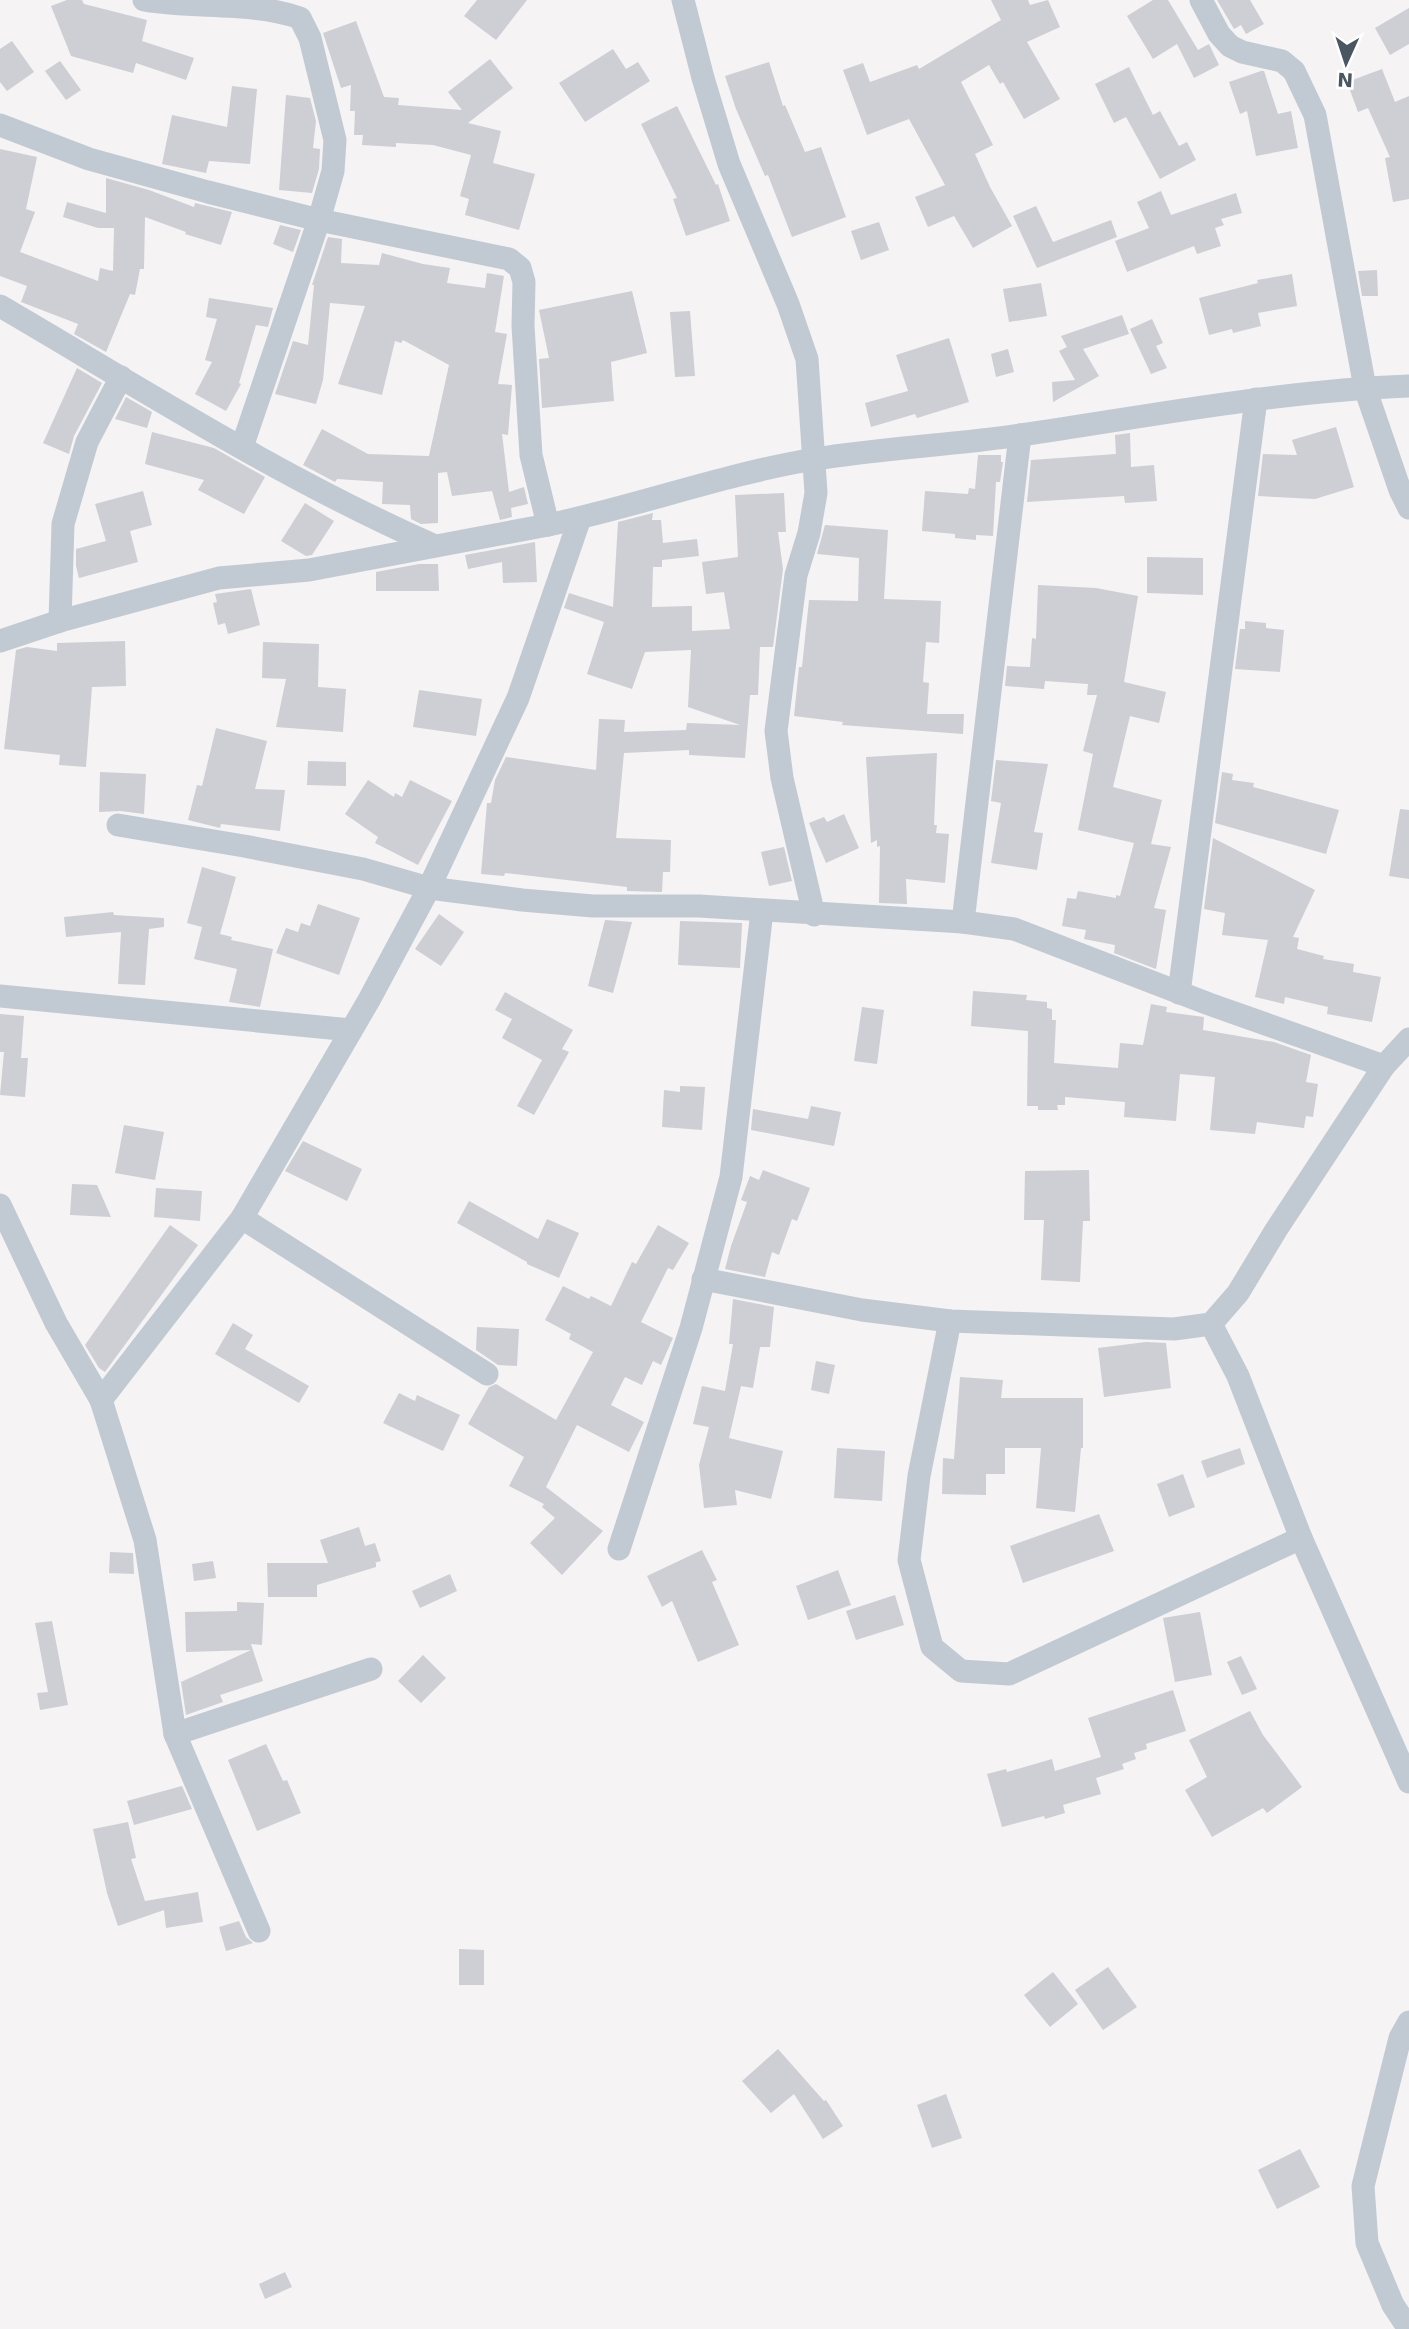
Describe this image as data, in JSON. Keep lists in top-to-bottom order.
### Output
{
  "north": "bottom"
}
